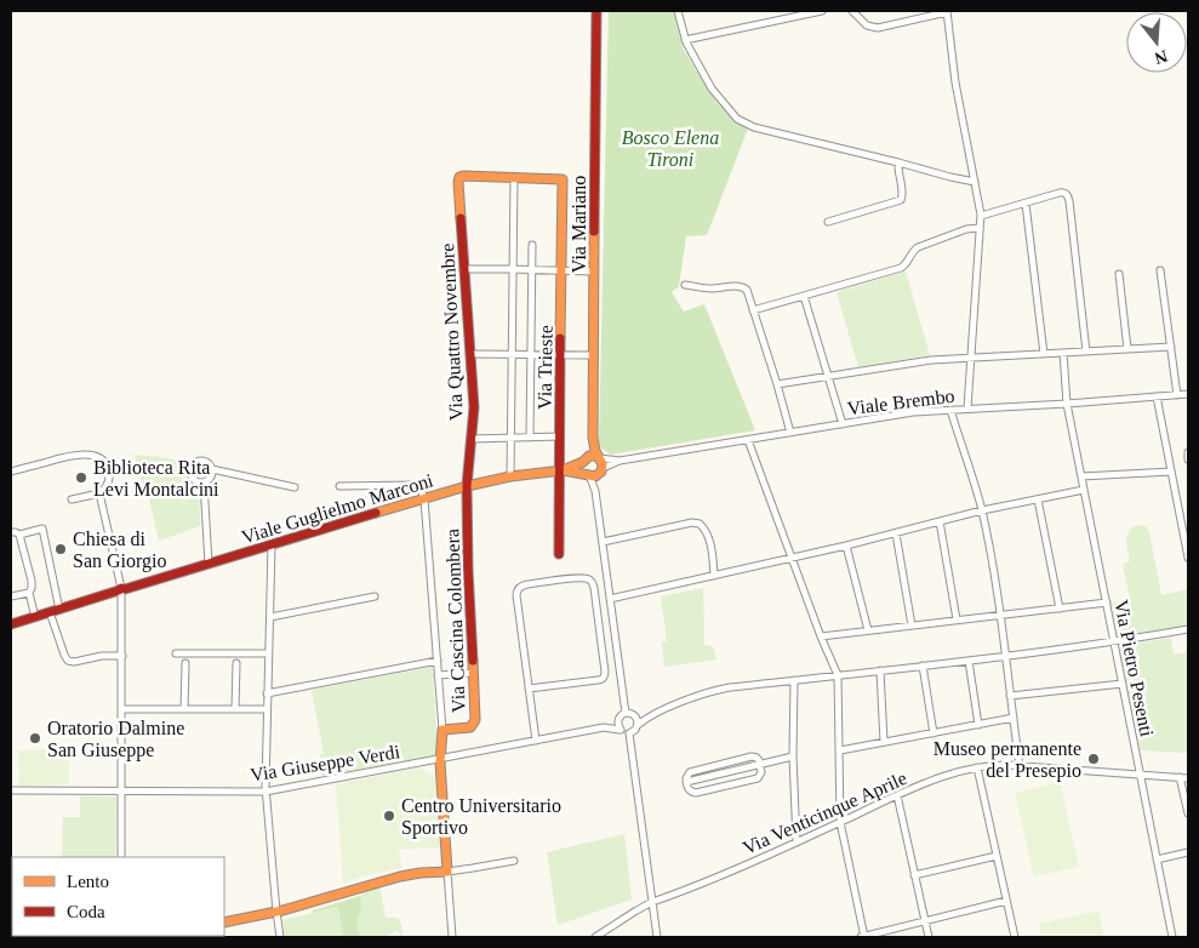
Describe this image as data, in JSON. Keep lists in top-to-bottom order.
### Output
{
  "streets": {
    "street": [
      "Via Mariano",
      "Via Quattro Novembre",
      "Via Trieste",
      "Viale Brembo",
      "Viale Guglielmo Marconi",
      "Via Cascina Colombera",
      "Via Pietro Pesenti",
      "Via Giuseppe Verdi",
      "Via Venticinque Aprile"
    ]
  },
  "crossings": [
    ["Via Mariano", "Viale Brembo"],
    ["Via Mariano", "Viale Guglielmo Marconi"],
    ["Via Quattro Novembre", "Via Trieste"],
    ["Via Quattro Novembre", "Viale Guglielmo Marconi"],
    ["Via Quattro Novembre", "Via Cascina Colombera"],
    ["Via Trieste", "Viale Guglielmo Marconi"],
    ["Viale Brembo", "Viale Guglielmo Marconi"],
    ["Viale Brembo", "Via Pietro Pesenti"],
    ["Viale Guglielmo Marconi", "Via Cascina Colombera"],
    ["Via Cascina Colombera", "Via Giuseppe Verdi"],
    ["Via Pietro Pesenti", "Via Venticinque Aprile"]
  ],
  "parks": ["Bosco Elena Tironi"],
  "places": [
    "Biblioteca Rita Levi Montalcini",
    "Chiesa di San Giorgio",
    "Oratorio Dalmine San Giuseppe",
    "Museo permanente del Presepio",
    "Centro Universitario Sportivo"
  ],
  "legend": ["Lento", "Coda"],
  "north": "bottom"
}
